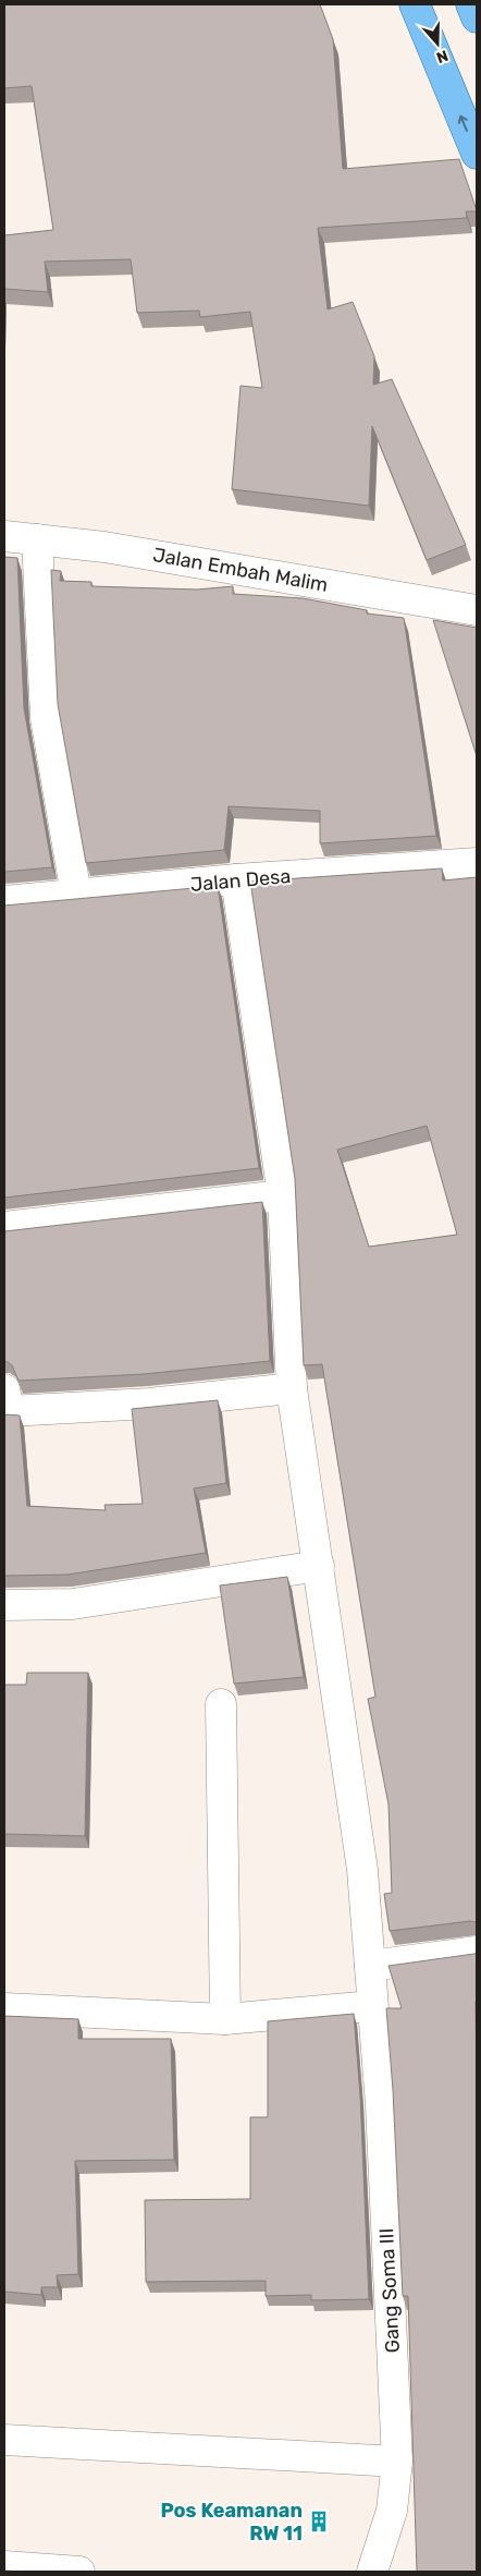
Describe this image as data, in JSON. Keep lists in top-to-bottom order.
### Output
{
  "streets": {
    "street": ["Jalan Embah Malim", "Jalan Desa", "Gang Soma III"]
  },
  "crossings": [
    ["Jalan Desa", "Gang Soma III"]
  ],
  "places": {
    "building": ["Pos Keamanan RW 11"]
  },
  "north": "bottom"
}
